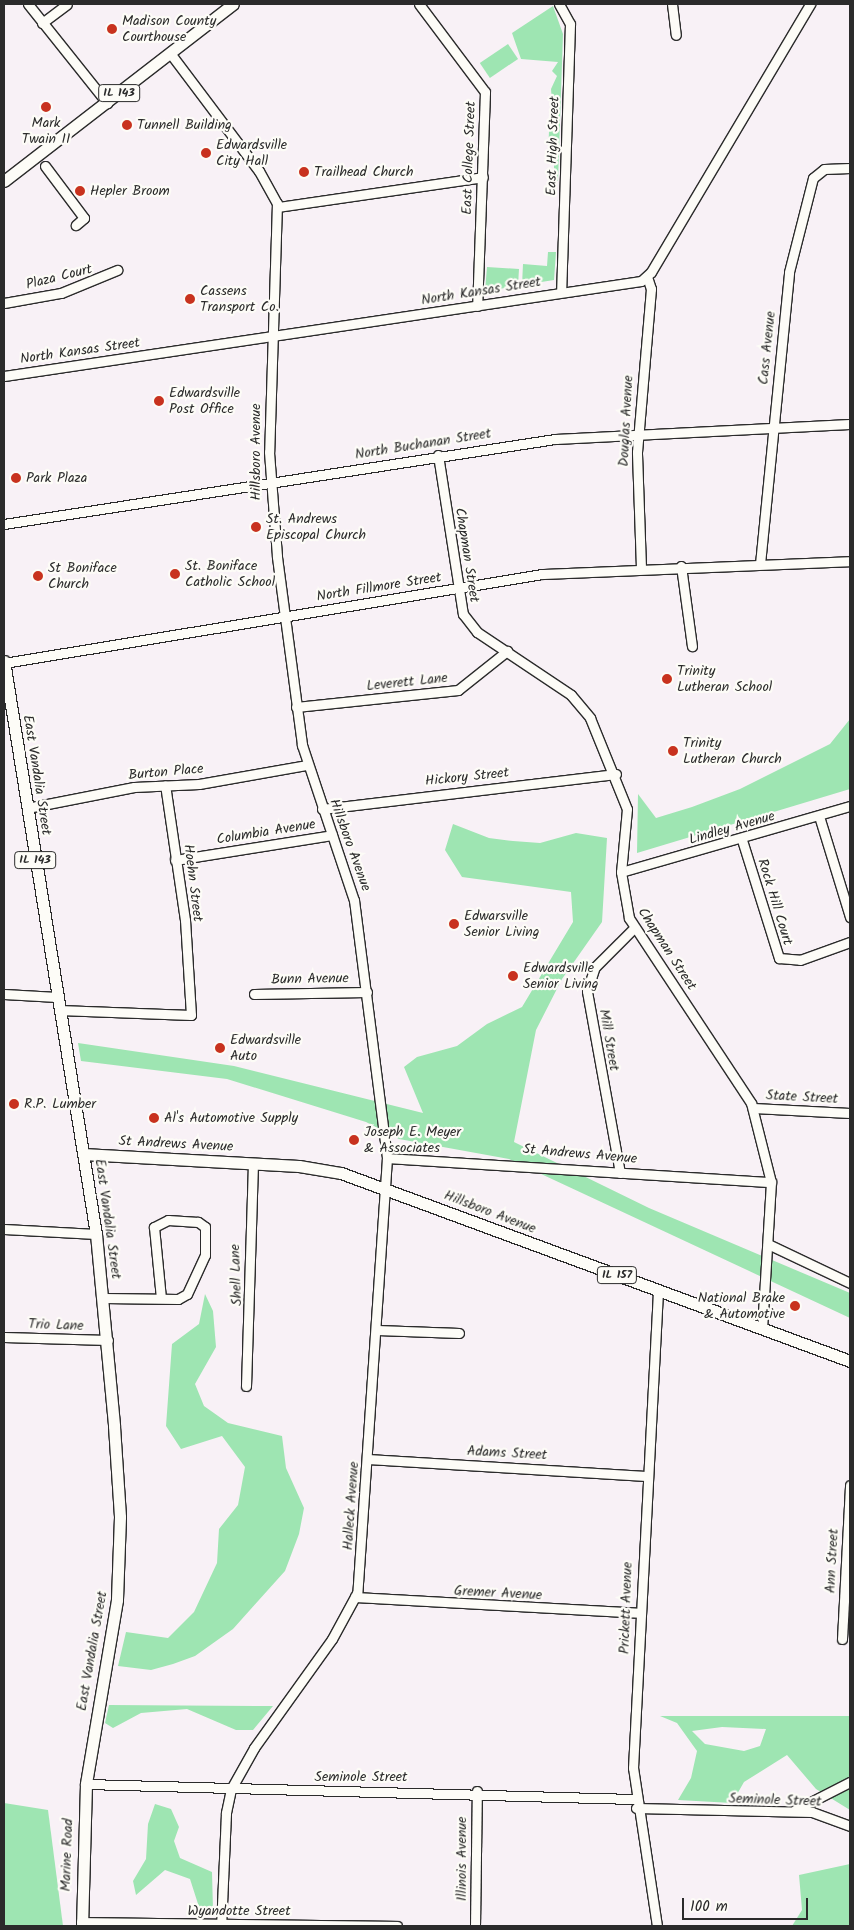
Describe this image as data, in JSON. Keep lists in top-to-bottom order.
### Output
{
  "streets": {
    "main road": [
      "IL 143",
      "Hillsboro Avenue",
      "East Vandalia Street",
      "St Andrews Avenue",
      "IL 157",
      "Marine Road"
    ],
    "street": [
      "East High Street",
      "East College Street",
      "Plaza Court",
      "North Kansas Street",
      "Cass Avenue",
      "Douglas Avenue",
      "North Buchanan Street",
      "Chapman Street",
      "North Fillmore Street",
      "Leverett Lane",
      "Burton Place",
      "Hickory Street",
      "Lindley Avenue",
      "Columbia Avenue",
      "Hoehn Street",
      "Rock Hill Court",
      "Bunn Avenue",
      "Mill Street",
      "State Street",
      "Shell Lane",
      "Trio Lane",
      "Adams Street",
      "Halleck Avenue",
      "Ann Street",
      "Gremer Avenue",
      "Prickett Avenue",
      "Seminole Street",
      "Illinois Avenue",
      "Wyandotte Street"
    ]
  },
  "crossings": [
    ["IL 143", "Hillsboro Avenue"],
    ["East High Street", "North Kansas Street"],
    ["East College Street", "North Kansas Street"],
    ["North Kansas Street", "Douglas Avenue"],
    ["North Kansas Street", "Hillsboro Avenue"],
    ["Cass Avenue", "North Buchanan Street"],
    ["Cass Avenue", "North Fillmore Street"],
    ["Douglas Avenue", "North Buchanan Street"],
    ["Douglas Avenue", "North Fillmore Street"],
    ["North Buchanan Street", "Hillsboro Avenue"],
    ["North Buchanan Street", "Chapman Street"],
    ["Hillsboro Avenue", "Chapman Street"],
    ["Hillsboro Avenue", "North Fillmore Street"],
    ["Hillsboro Avenue", "Leverett Lane"],
    ["Hillsboro Avenue", "Burton Place"],
    ["Hillsboro Avenue", "Hickory Street"],
    ["Hillsboro Avenue", "Columbia Avenue"],
    ["Hillsboro Avenue", "Bunn Avenue"],
    ["Hillsboro Avenue", "St Andrews Avenue"],
    ["Hillsboro Avenue", "Halleck Avenue"],
    ["Hillsboro Avenue", "Prickett Avenue"],
    ["Chapman Street", "North Fillmore Street"],
    ["Chapman Street", "Leverett Lane"],
    ["Chapman Street", "Hickory Street"],
    ["Chapman Street", "Lindley Avenue"],
    ["Chapman Street", "Mill Street"],
    ["Chapman Street", "State Street"],
    ["Chapman Street", "St Andrews Avenue"],
    ["North Fillmore Street", "East Vandalia Street"],
    ["Burton Place", "East Vandalia Street"],
    ["Burton Place", "Hoehn Street"],
    ["East Vandalia Street", "Hoehn Street"],
    ["East Vandalia Street", "St Andrews Avenue"],
    ["East Vandalia Street", "Trio Lane"],
    ["East Vandalia Street", "Seminole Street"],
    ["East Vandalia Street", "Marine Road"],
    ["Lindley Avenue", "Rock Hill Court"],
    ["Columbia Avenue", "Hoehn Street"],
    ["Mill Street", "St Andrews Avenue"],
    ["St Andrews Avenue", "Shell Lane"],
    ["St Andrews Avenue", "Halleck Avenue"],
    ["Adams Street", "Halleck Avenue"],
    ["Adams Street", "Prickett Avenue"],
    ["Halleck Avenue", "Gremer Avenue"],
    ["Halleck Avenue", "Seminole Street"],
    ["Halleck Avenue", "Wyandotte Street"],
    ["Gremer Avenue", "Prickett Avenue"],
    ["Prickett Avenue", "Seminole Street"],
    ["Seminole Street", "Marine Road"],
    ["Seminole Street", "Illinois Avenue"],
    ["Marine Road", "Wyandotte Street"]
  ],
  "places": [
    "Madison County Courthouse",
    "Mark Twain II",
    "Tunnell Building",
    "Edwardsville City Hall",
    "Trailhead Church",
    "Hepler Broom",
    "Cassens Transport Co.",
    "Edwardsville Post Office",
    "Park Plaza",
    "St. Andrews Episcopal Church",
    "St. Boniface Catholic School",
    "St Boniface Church",
    "Trinity Lutheran School",
    "Trinity Lutheran Church",
    "Edwarsville Senior Living",
    "Edwardsville Senior Living",
    "Edwardsville Auto",
    "R.P. Lumber",
    "Al's Automotive Supply",
    "Joseph E. Meyer & Associates",
    "National Brake & Automotive"
  ],
  "scale_bar": "100 m"
}
